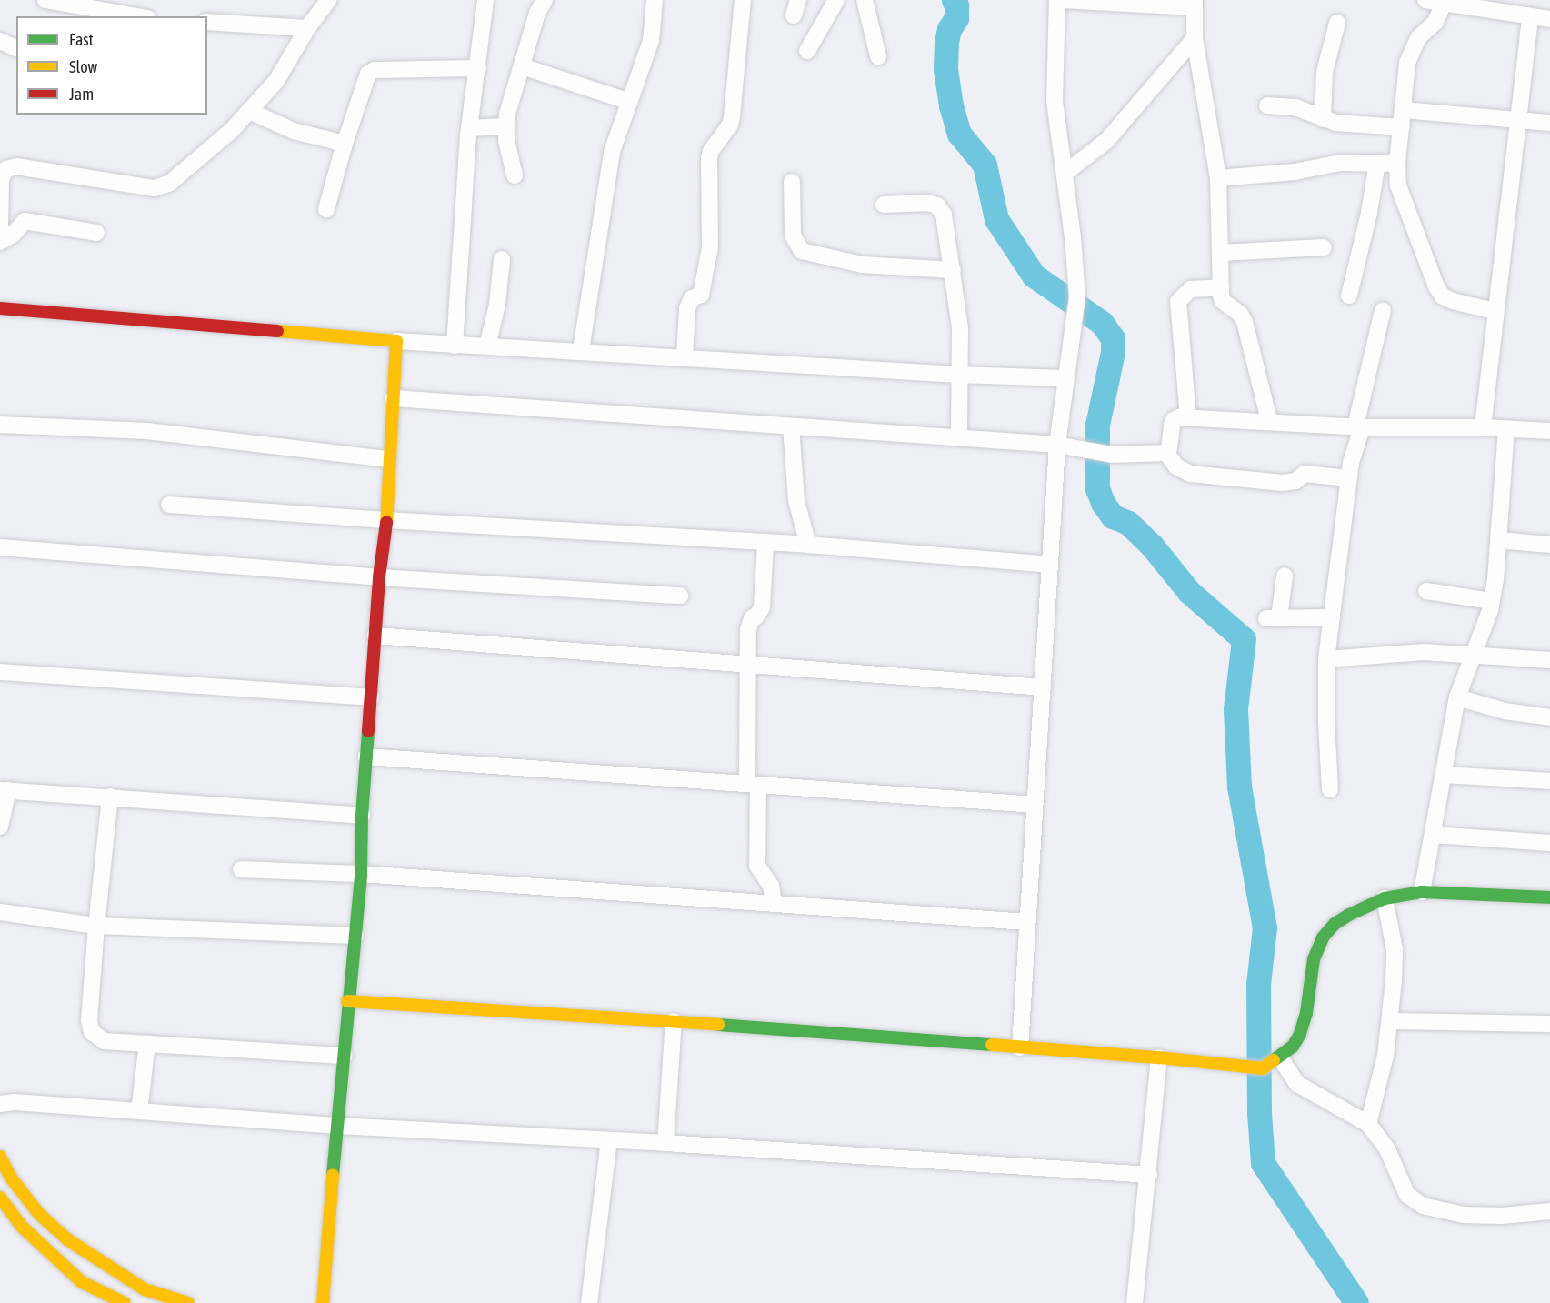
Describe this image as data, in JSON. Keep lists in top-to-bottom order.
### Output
{
  "legend": ["Fast", "Slow", "Jam"]
}
